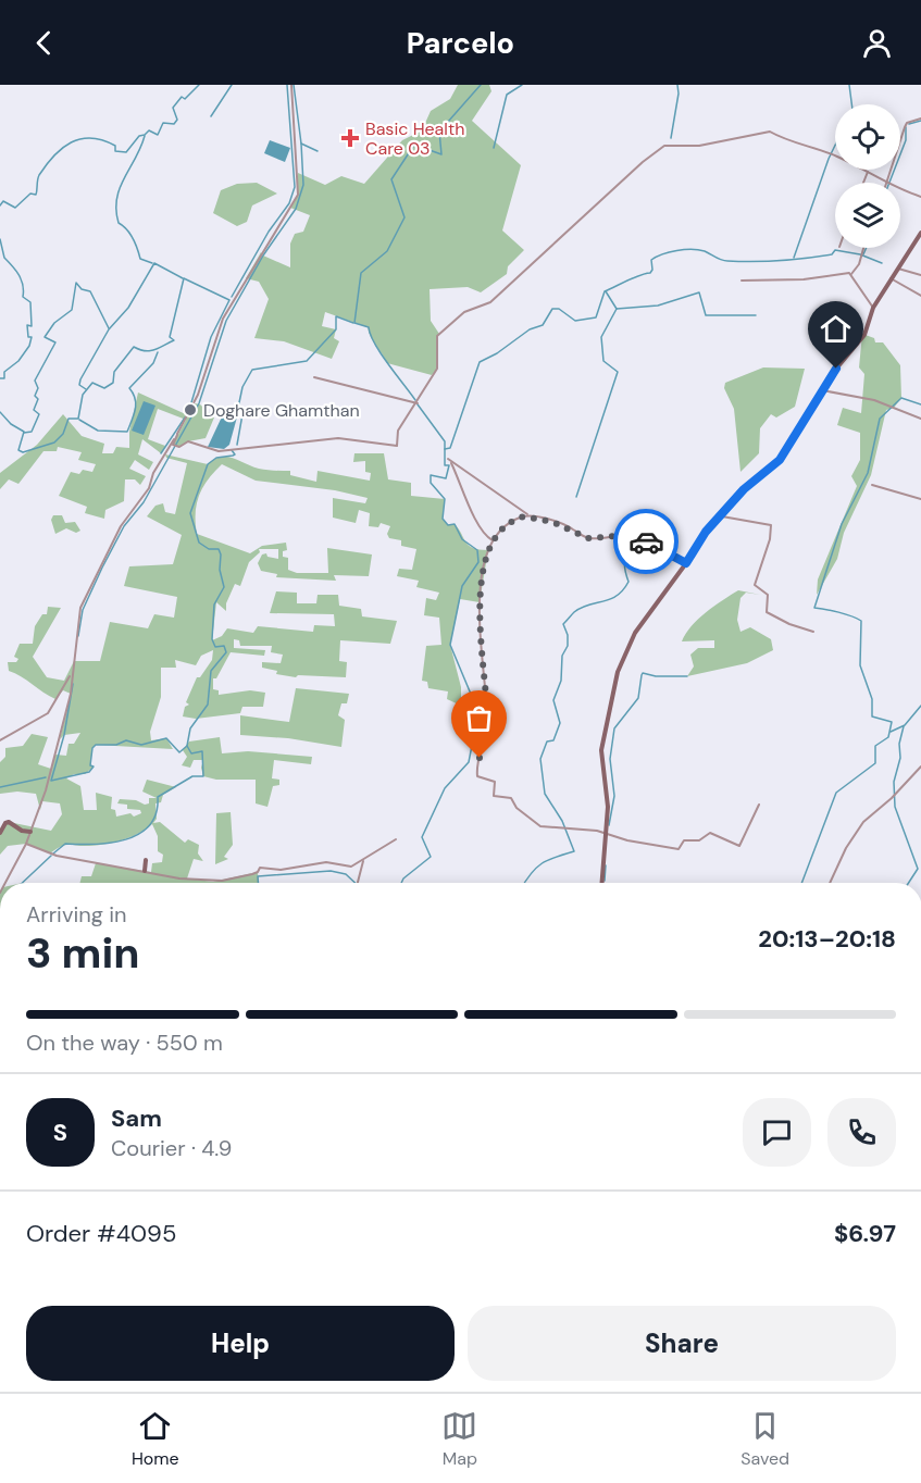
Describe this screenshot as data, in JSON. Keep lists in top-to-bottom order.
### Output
{
  "places": {
    "health": ["Basic Health Care 03"],
    "other": ["Doghare Ghamthan"]
  },
  "page": {
    "header": "Parcelo",
    "heading": ["3 min", "Arriving in", "20:13–20:18"],
    "panel": [
      "Sam",
      "Courier · 4.9",
      "Order #4095",
      "$6.97"
    ],
    "bar": "On the way · 550 m",
    "round": "S",
    "buttons": ["Help", "Share"],
    "tabs": ["Home", "Map", "Saved"]
  }
}
